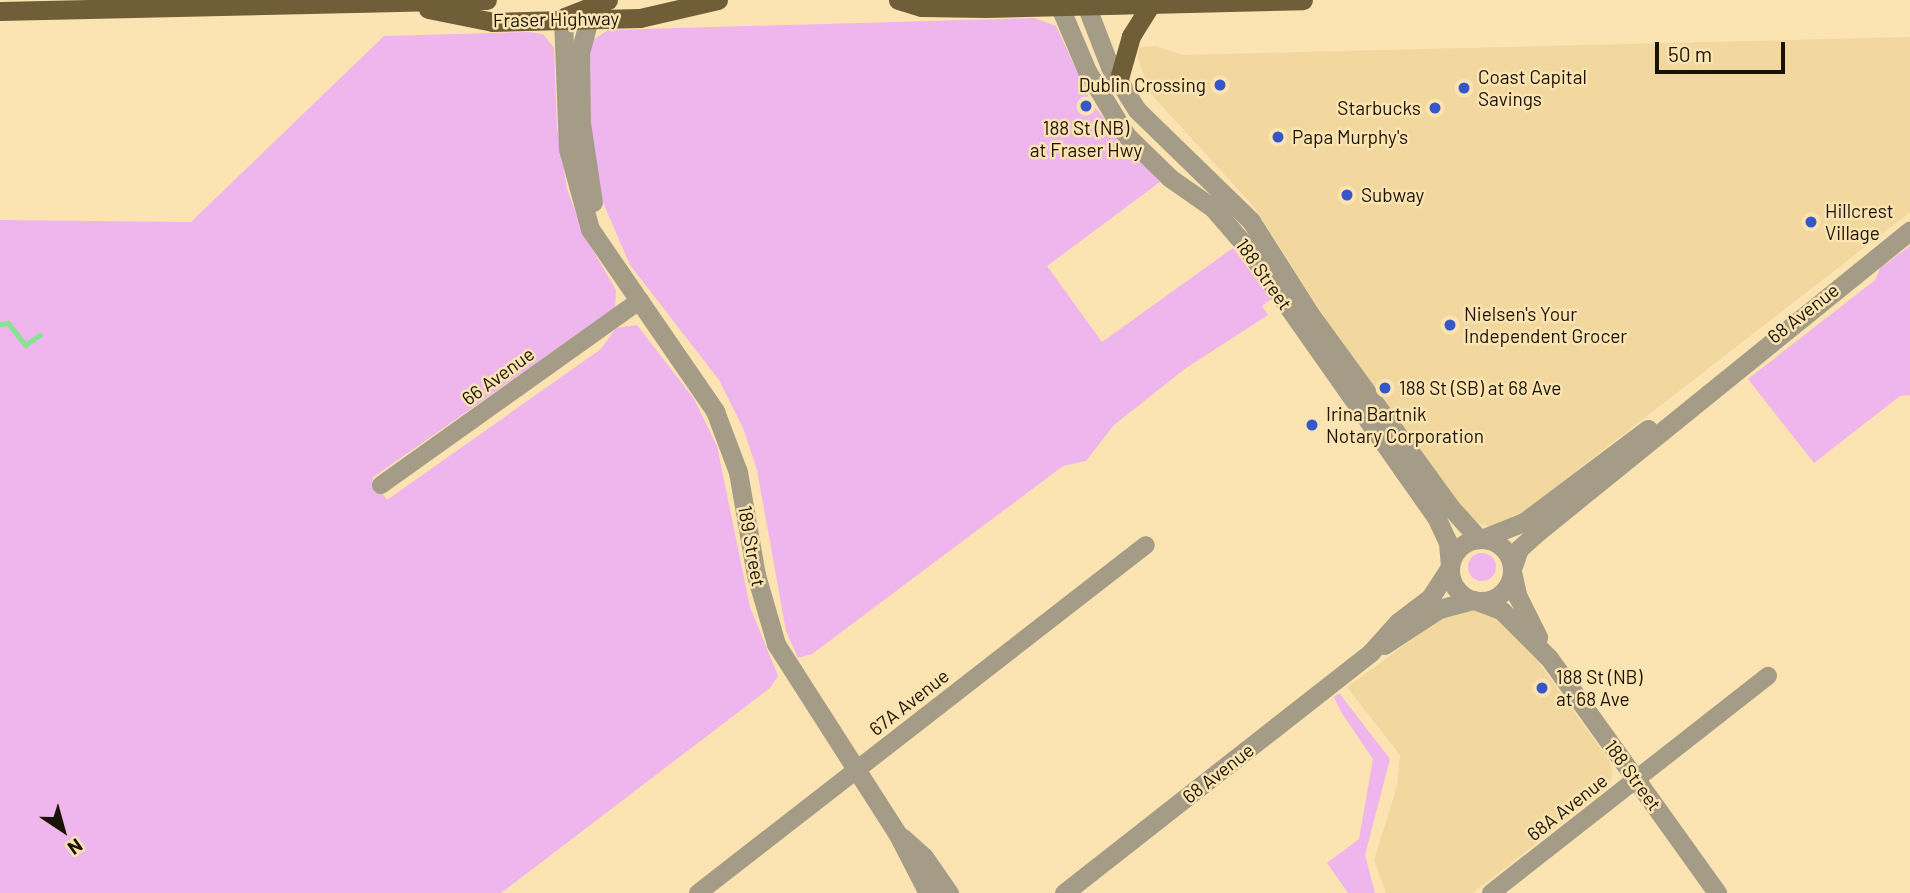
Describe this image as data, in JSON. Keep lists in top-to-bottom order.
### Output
{
  "streets": {
    "main road": ["Fraser Highway"],
    "street": [
      "188 Street",
      "68 Avenue",
      "66 Avenue",
      "189 Street",
      "67A Avenue",
      "68A Avenue"
    ]
  },
  "crossings": [
    ["Fraser Highway", "189 Street"],
    ["188 Street", "68 Avenue"],
    ["188 Street", "68A Avenue"],
    ["66 Avenue", "189 Street"],
    ["189 Street", "67A Avenue"]
  ],
  "places": [
    "Dublin Crossing",
    "Coast Capital Savings",
    "188 St (NB) at Fraser Hwy",
    "Starbucks",
    "Papa Murphy's",
    "Subway",
    "Hillcrest Village",
    "Nielsen's Your Independent Grocer",
    "188 St (SB) at 68 Ave",
    "Irina Bartnik Notary Corporation",
    "188 St (NB) at 68 Ave"
  ],
  "scale_bar": "50 m",
  "north": "bottom right"
}
